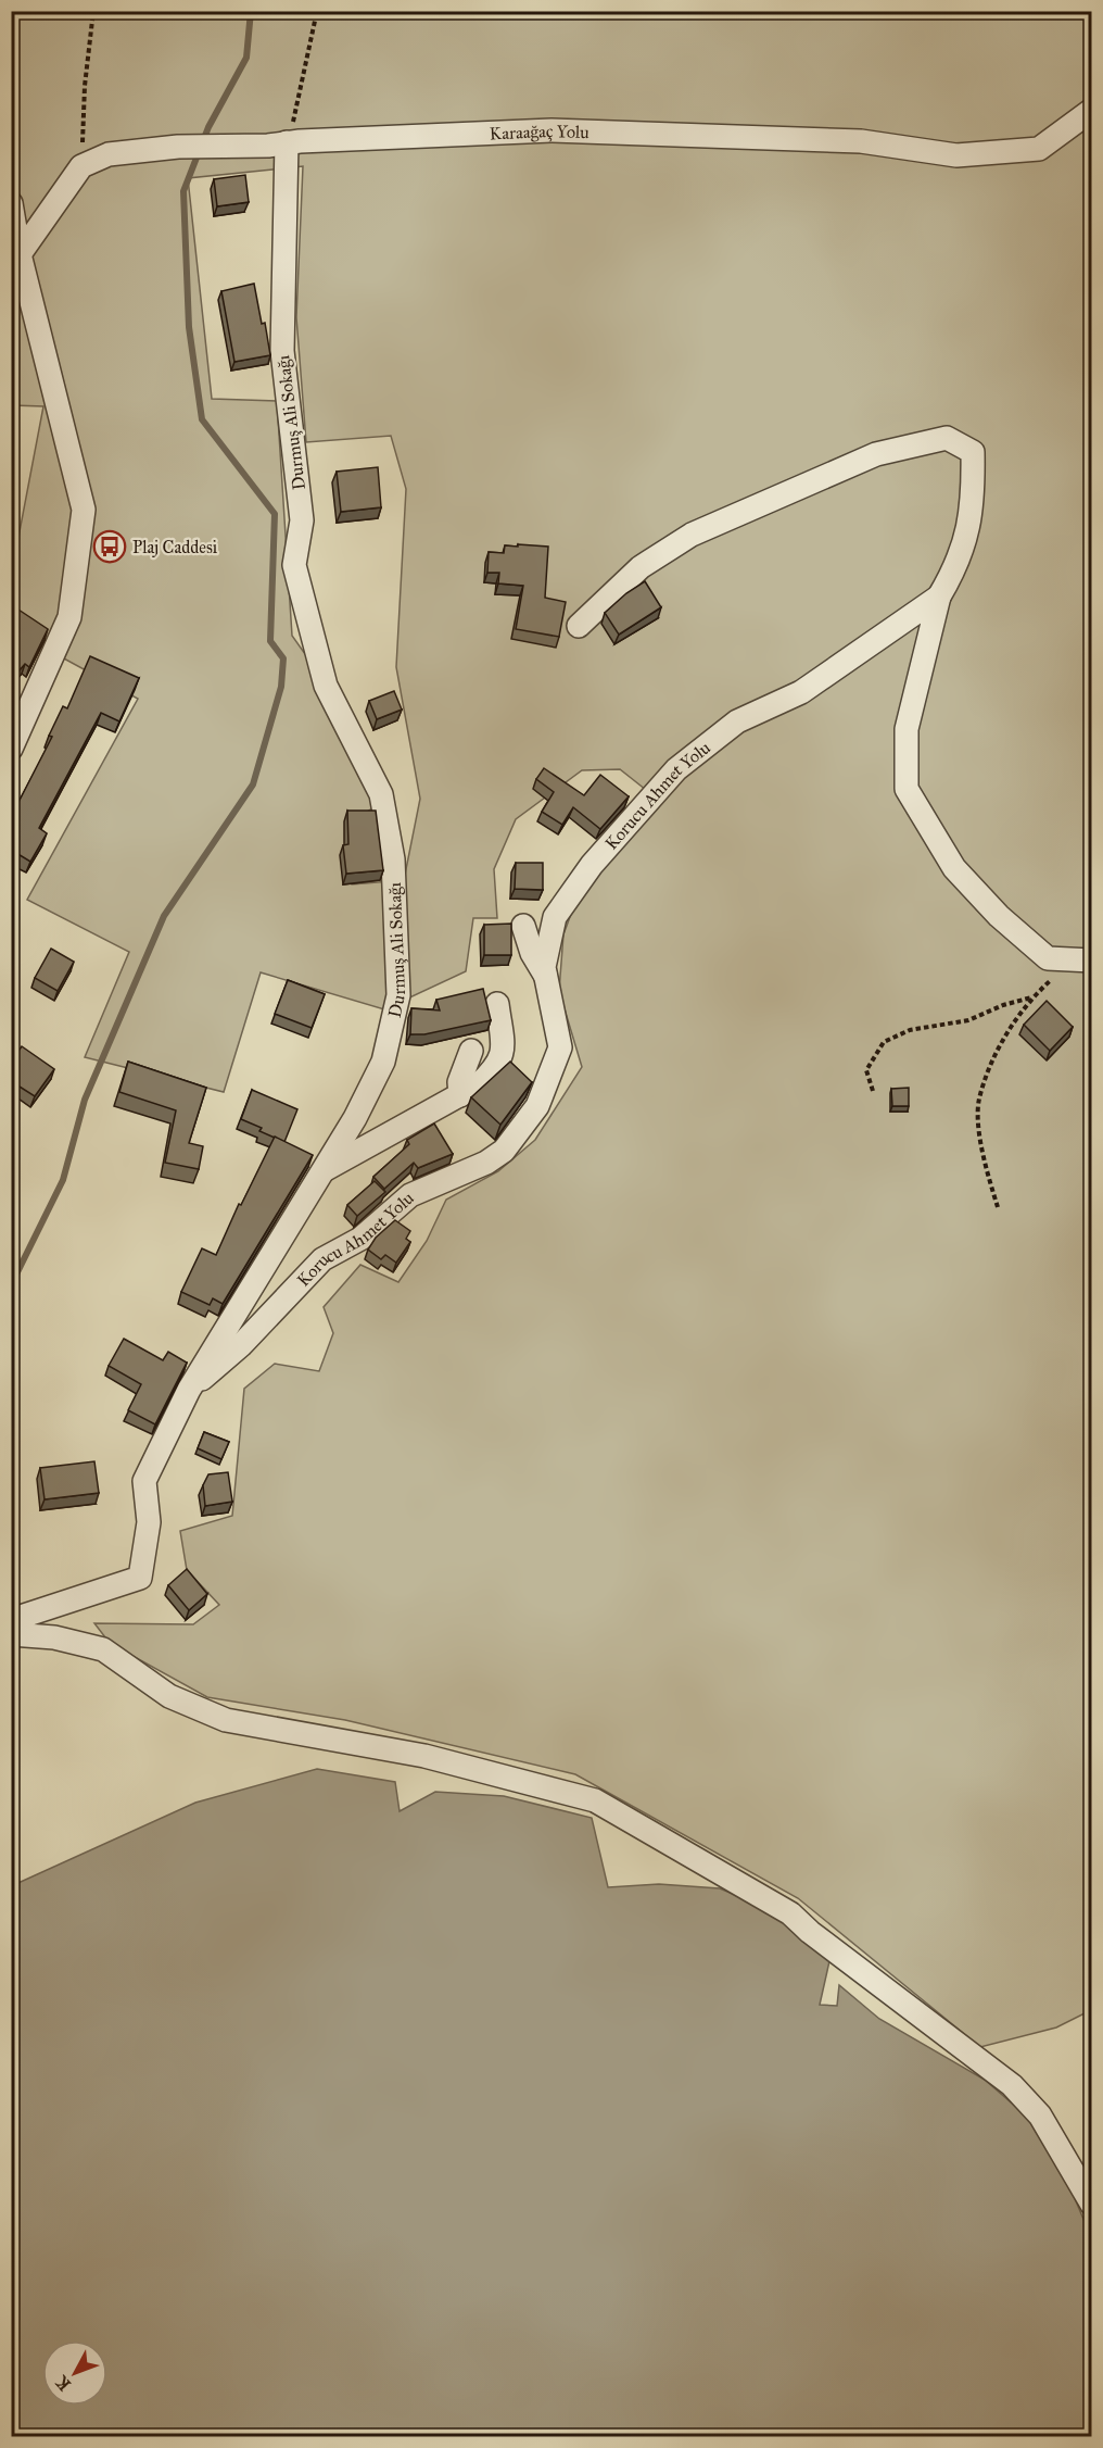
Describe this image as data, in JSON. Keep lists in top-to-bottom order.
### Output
{
  "streets": {
    "street": ["Karaağaç Yolu", "Durmuş Ali Sokağı", "Korucu Ahmet Yolu"]
  },
  "crossings": [
    ["Karaağaç Yolu", "Durmuş Ali Sokağı"],
    ["Durmuş Ali Sokağı", "Korucu Ahmet Yolu"]
  ],
  "places": {
    "bus stop": ["Plaj Caddesi"]
  },
  "north": "bottom left"
}
